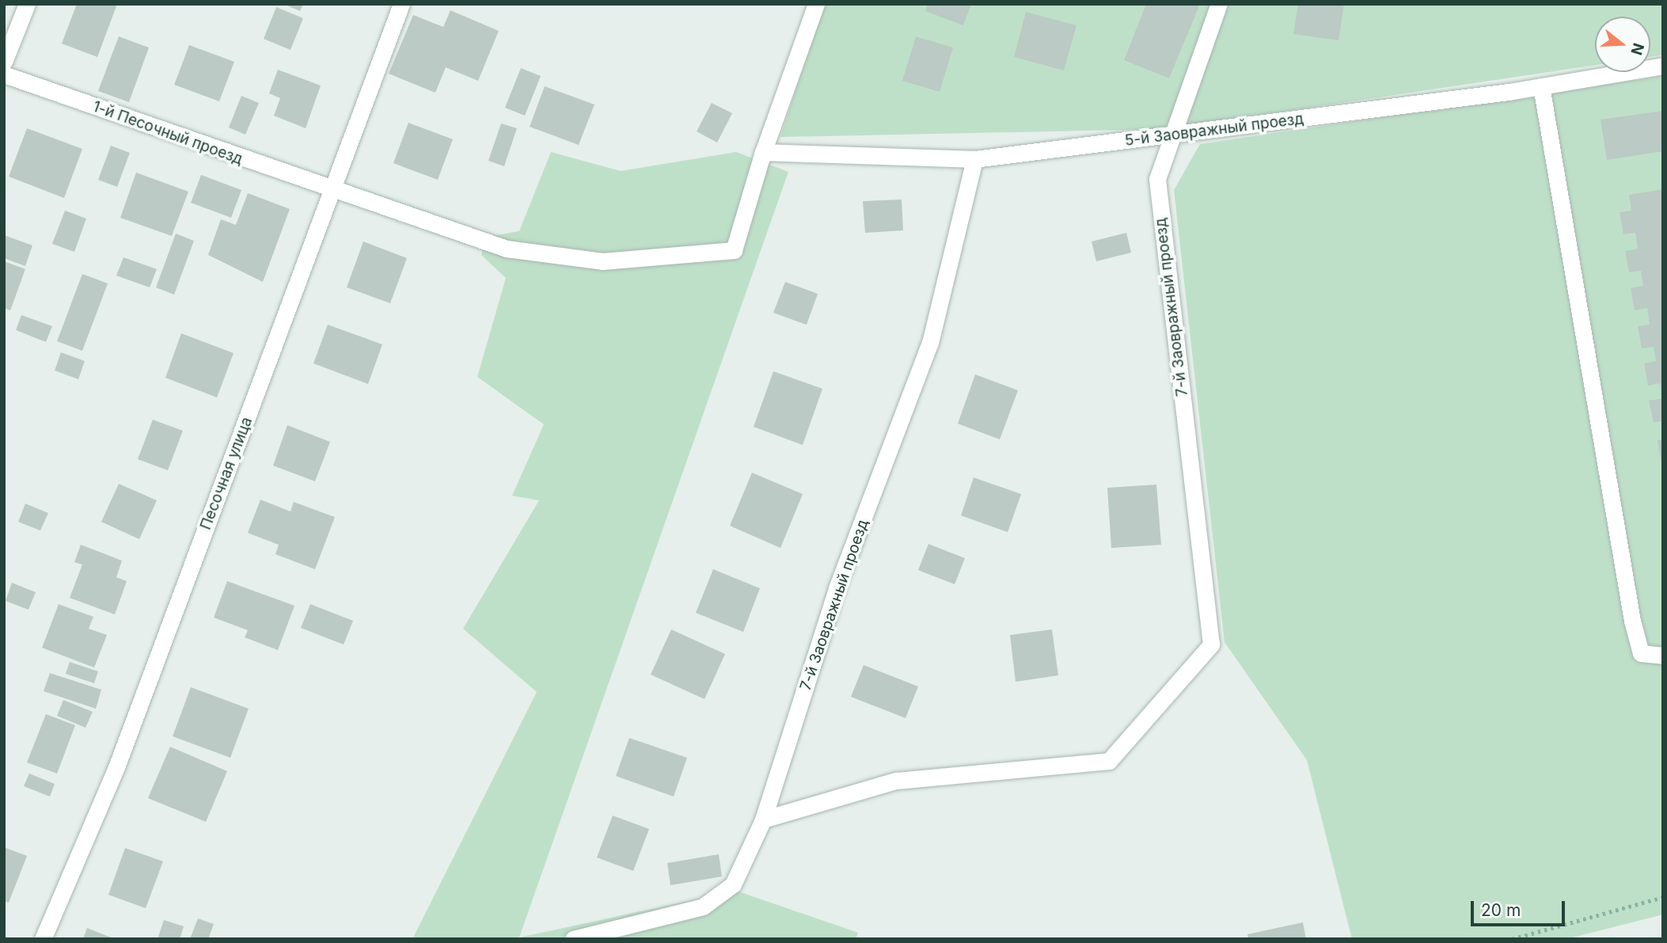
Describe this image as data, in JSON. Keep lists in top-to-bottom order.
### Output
{
  "streets": {
    "street": [
      "5-й Заовражный проезд",
      "1-й Песочный проезд",
      "7-й Заовражный проезд",
      "Песочная улица"
    ]
  },
  "crossings": [
    ["5-й Заовражный проезд", "1-й Песочный проезд"],
    ["5-й Заовражный проезд", "7-й Заовражный проезд"],
    ["1-й Песочный проезд", "Песочная улица"]
  ],
  "scale_bar": "20 m",
  "north": "right"
}
